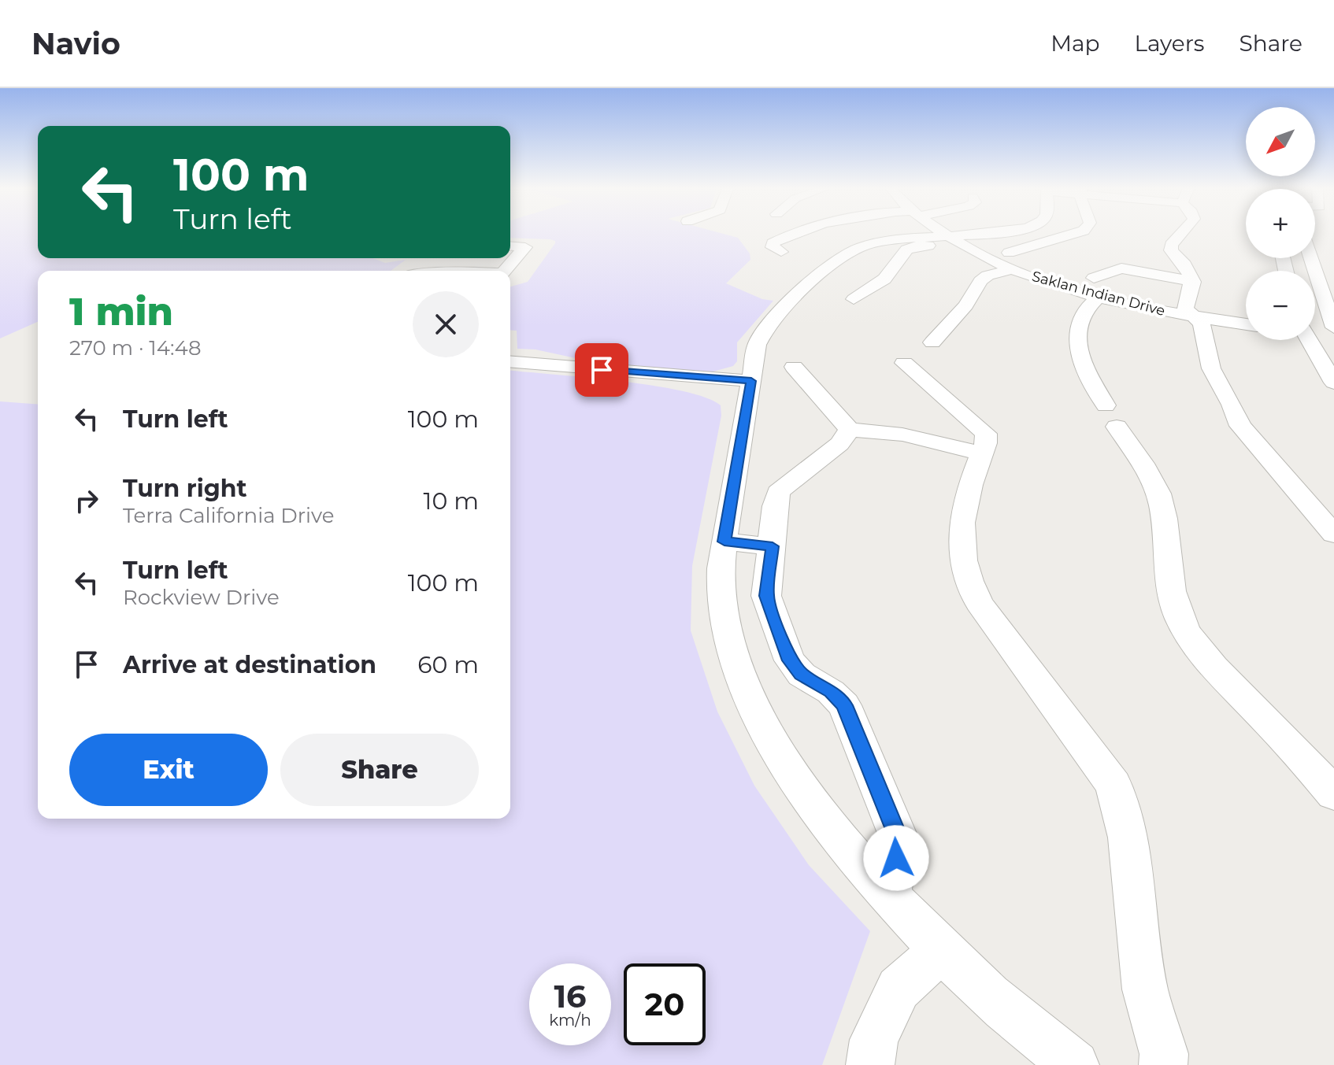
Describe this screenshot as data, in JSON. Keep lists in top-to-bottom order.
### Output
{
  "streets": {
    "street": ["Saklan Indian Drive"]
  },
  "north": "bottom left",
  "page": {
    "header": "Navio",
    "nav": ["Map", "Layers", "Share"],
    "map_buttons": ["+", "−"],
    "turn": ["100 m", "Turn left"],
    "heading": ["1 min", "270 m · 14:48"],
    "list": [
      {
        "name": "Turn left",
        "value": "100 m"
      },
      {
        "name": "Turn right",
        "note": "Terra California Drive",
        "value": "10 m"
      },
      {
        "name": "Turn left",
        "note": "Rockview Drive",
        "value": "100 m"
      },
      {
        "name": "Arrive at destination",
        "value": "60 m"
      }
    ],
    "buttons": ["Exit", "Share"],
    "speed": "16 km/h",
    "limit": "20"
  }
}
